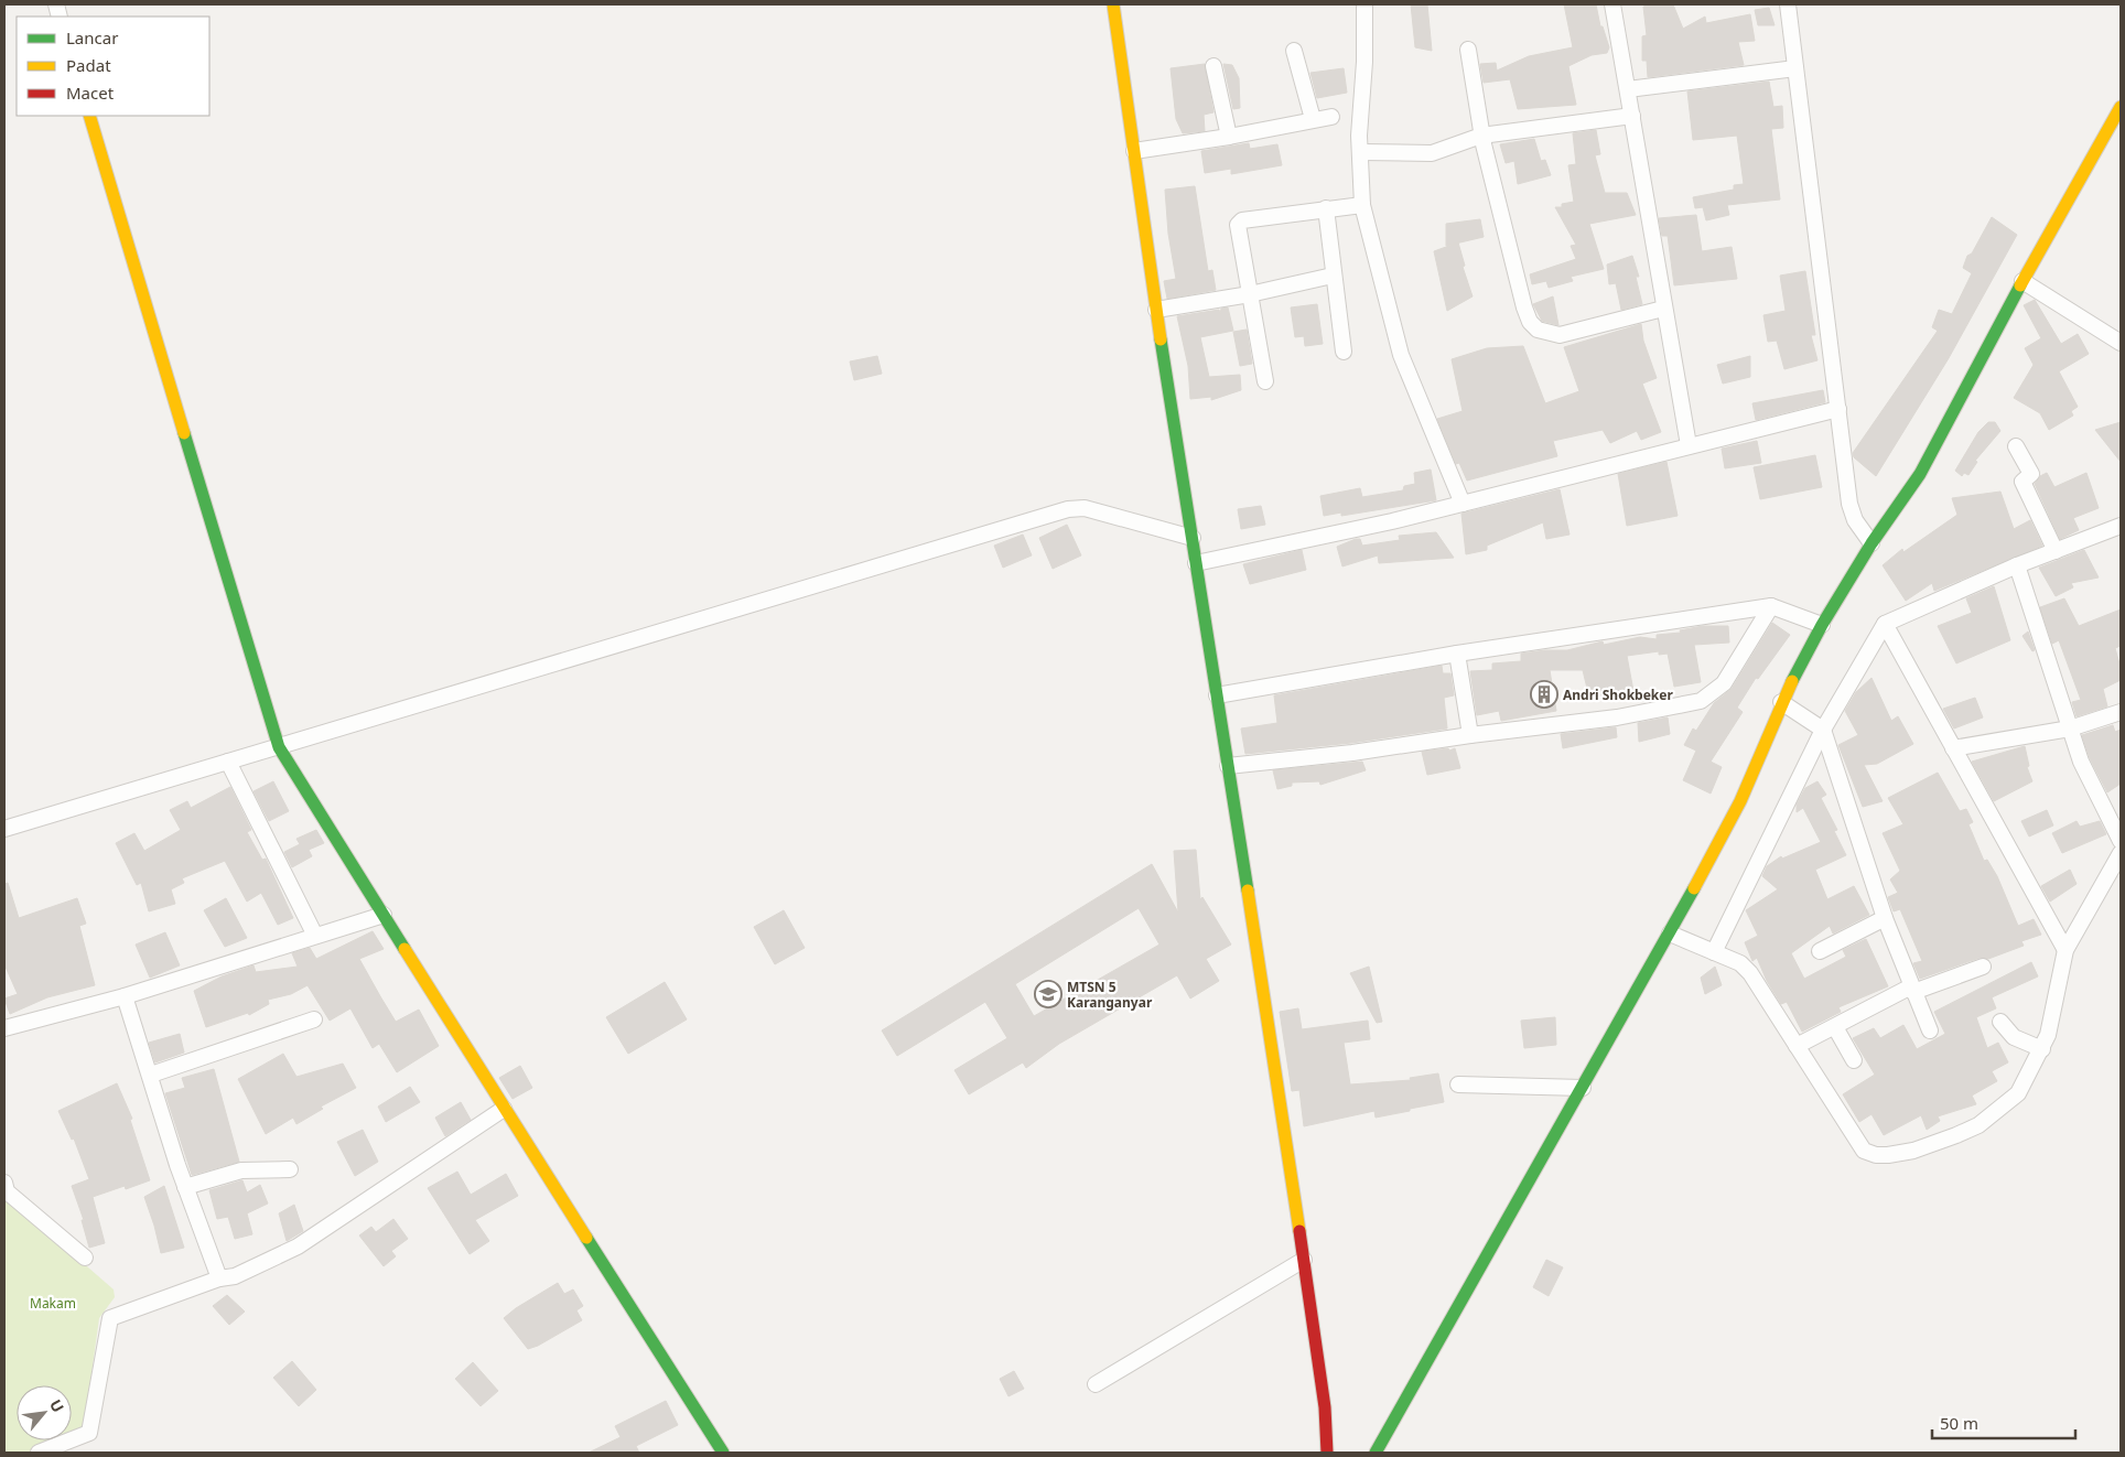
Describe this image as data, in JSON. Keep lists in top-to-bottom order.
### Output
{
  "parks": ["Makam"],
  "places": {
    "building": ["Andri Shokbeker"],
    "school or university": ["MTSN 5 Karanganyar"]
  },
  "legend": ["Lancar", "Padat", "Macet"],
  "scale_bar": "50 m",
  "north": "top right"
}
